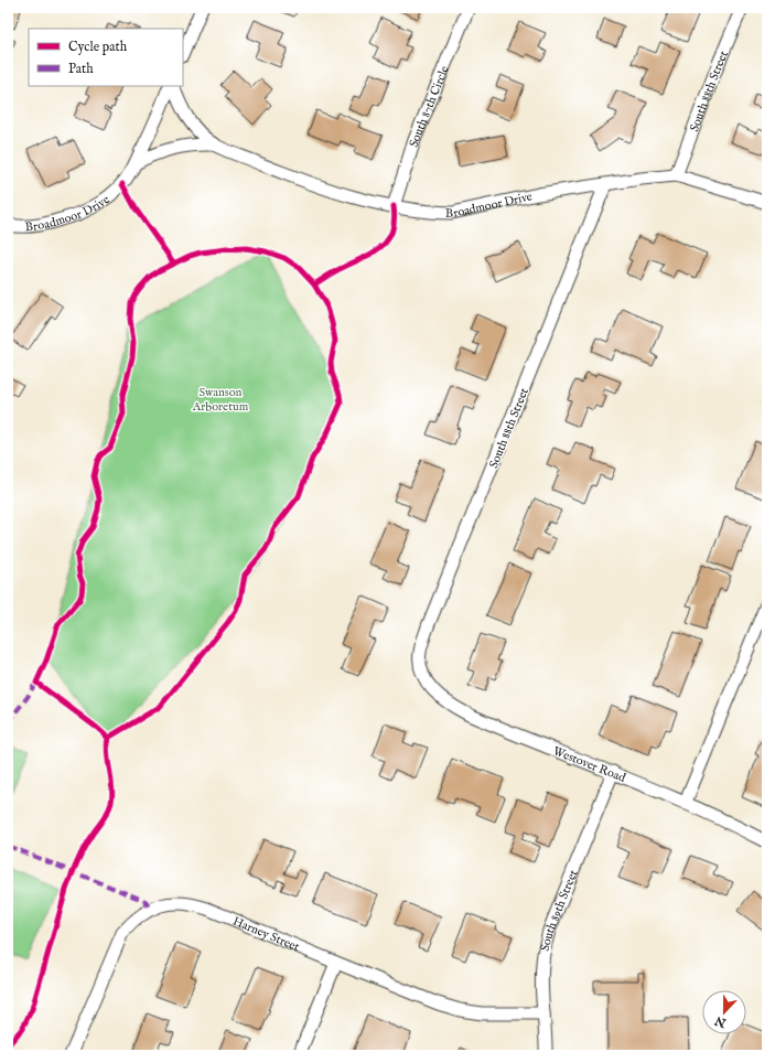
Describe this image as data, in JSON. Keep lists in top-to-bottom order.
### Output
{
  "streets": {
    "street": [
      "South 88th Street",
      "South 87th Circle",
      "Broadmoor Drive",
      "Westover Road",
      "South 89th Street",
      "Harney Street"
    ]
  },
  "crossings": [
    ["South 88th Street", "Broadmoor Drive"],
    ["South 88th Street", "Westover Road"],
    ["South 87th Circle", "Broadmoor Drive"],
    ["Westover Road", "South 89th Street"],
    ["South 89th Street", "Harney Street"]
  ],
  "parks": ["Swanson Arboretum"],
  "legend": ["Cycle path", "Path"],
  "north": "bottom"
}
